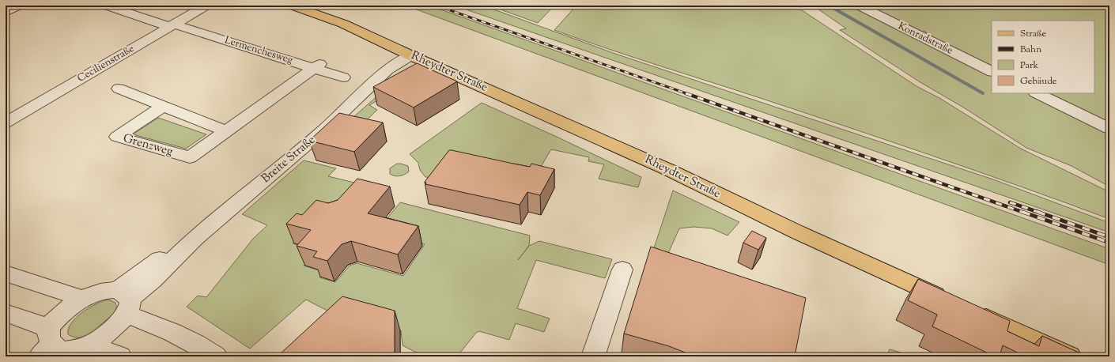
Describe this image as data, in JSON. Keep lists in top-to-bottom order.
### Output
{
  "streets": {
    "main road": ["Rheydter Straße"],
    "street": [
      "Konradstraße",
      "Lermenchesweg",
      "Cecilienstraße",
      "Grenzweg",
      "Breite Straße"
    ]
  },
  "crossings": [
    ["Lermenchesweg", "Cecilienstraße"],
    ["Lermenchesweg", "Grenzweg"],
    ["Rheydter Straße", "Breite Straße"]
  ],
  "legend": [
    "Straße",
    "Bahn",
    "Park",
    "Gebäude"
  ]
}
